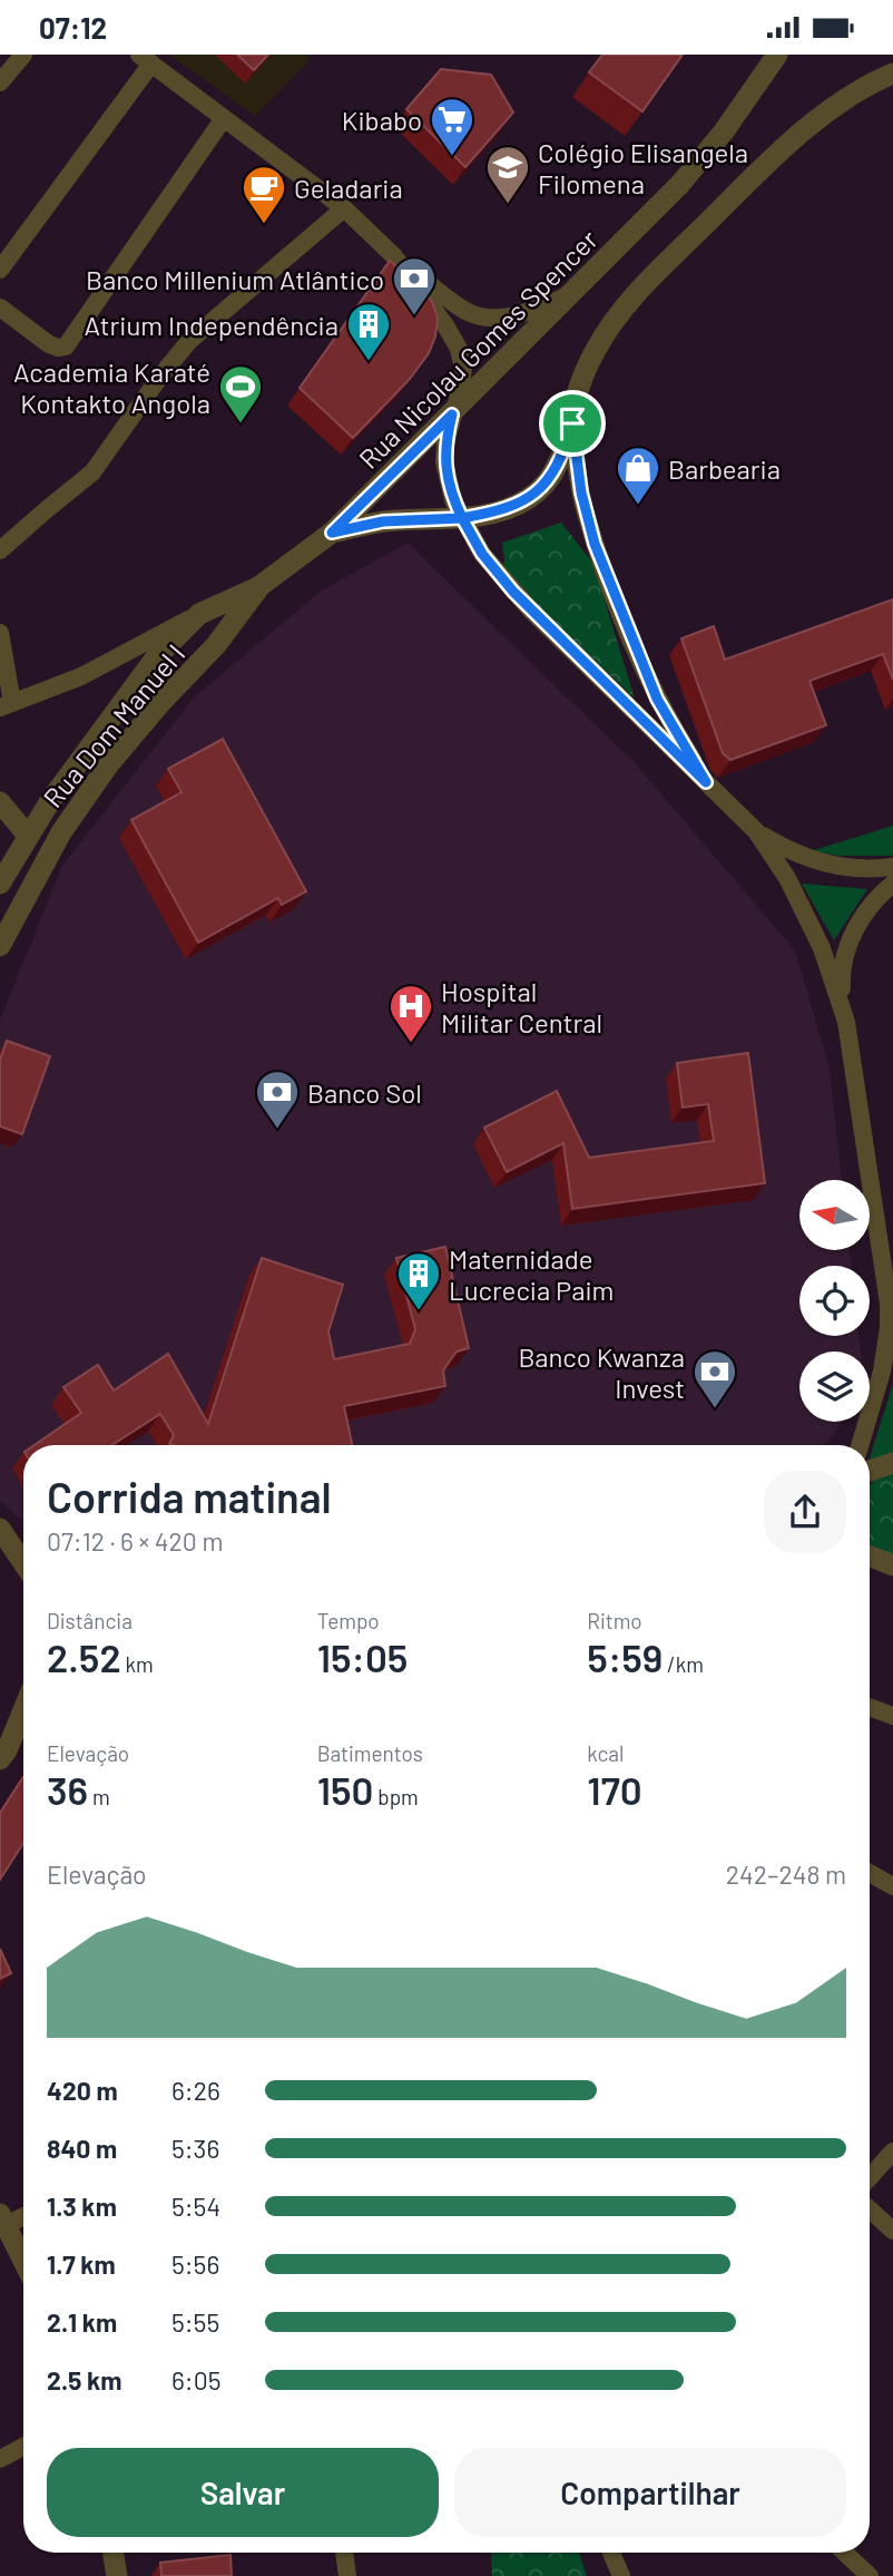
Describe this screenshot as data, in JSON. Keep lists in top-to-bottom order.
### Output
{
  "streets": {
    "street": ["Rua Nicolau Gomes Spencer", "Rua Dom Manuel I"]
  },
  "crossings": [
    ["Rua Nicolau Gomes Spencer", "Rua Dom Manuel I"]
  ],
  "places": {
    "supermarket": ["Kibabo"],
    "school or university": ["Colégio Elisangela Filomena"],
    "cafe": ["Geladaria"],
    "bank": ["Banco Millenium Atlântico", "Banco Sol", "Banco Kwanza Invest"],
    "building": ["Atrium Independência", "Maternidade Lucrecia Paim"],
    "sports": ["Academia Karaté Kontakto Angola"],
    "shop": ["Barbearia"],
    "hospital": ["Hospital Militar Central"]
  },
  "north": "left",
  "page": {
    "status": "07:12",
    "heading": ["Corrida matinal", "07:12 · 6 × 420 m"],
    "stats": [
      ["Distância", "2.52 km"],
      ["Tempo", "15:05"],
      ["Ritmo", "5:59 /km"],
      ["Elevação", "36 m"],
      ["Batimentos", "150 bpm"],
      ["kcal", "170"]
    ],
    "chart": ["Elevação", "242–248 m"],
    "list": [
      {
        "name": "420 m",
        "note": "6:26"
      },
      {
        "name": "840 m",
        "note": "5:36"
      },
      {
        "name": "1.3 km",
        "note": "5:54"
      },
      {
        "name": "1.7 km",
        "note": "5:56"
      },
      {
        "name": "2.1 km",
        "note": "5:55"
      },
      {
        "name": "2.5 km",
        "note": "6:05"
      }
    ],
    "buttons": ["Salvar", "Compartilhar"]
  }
}
